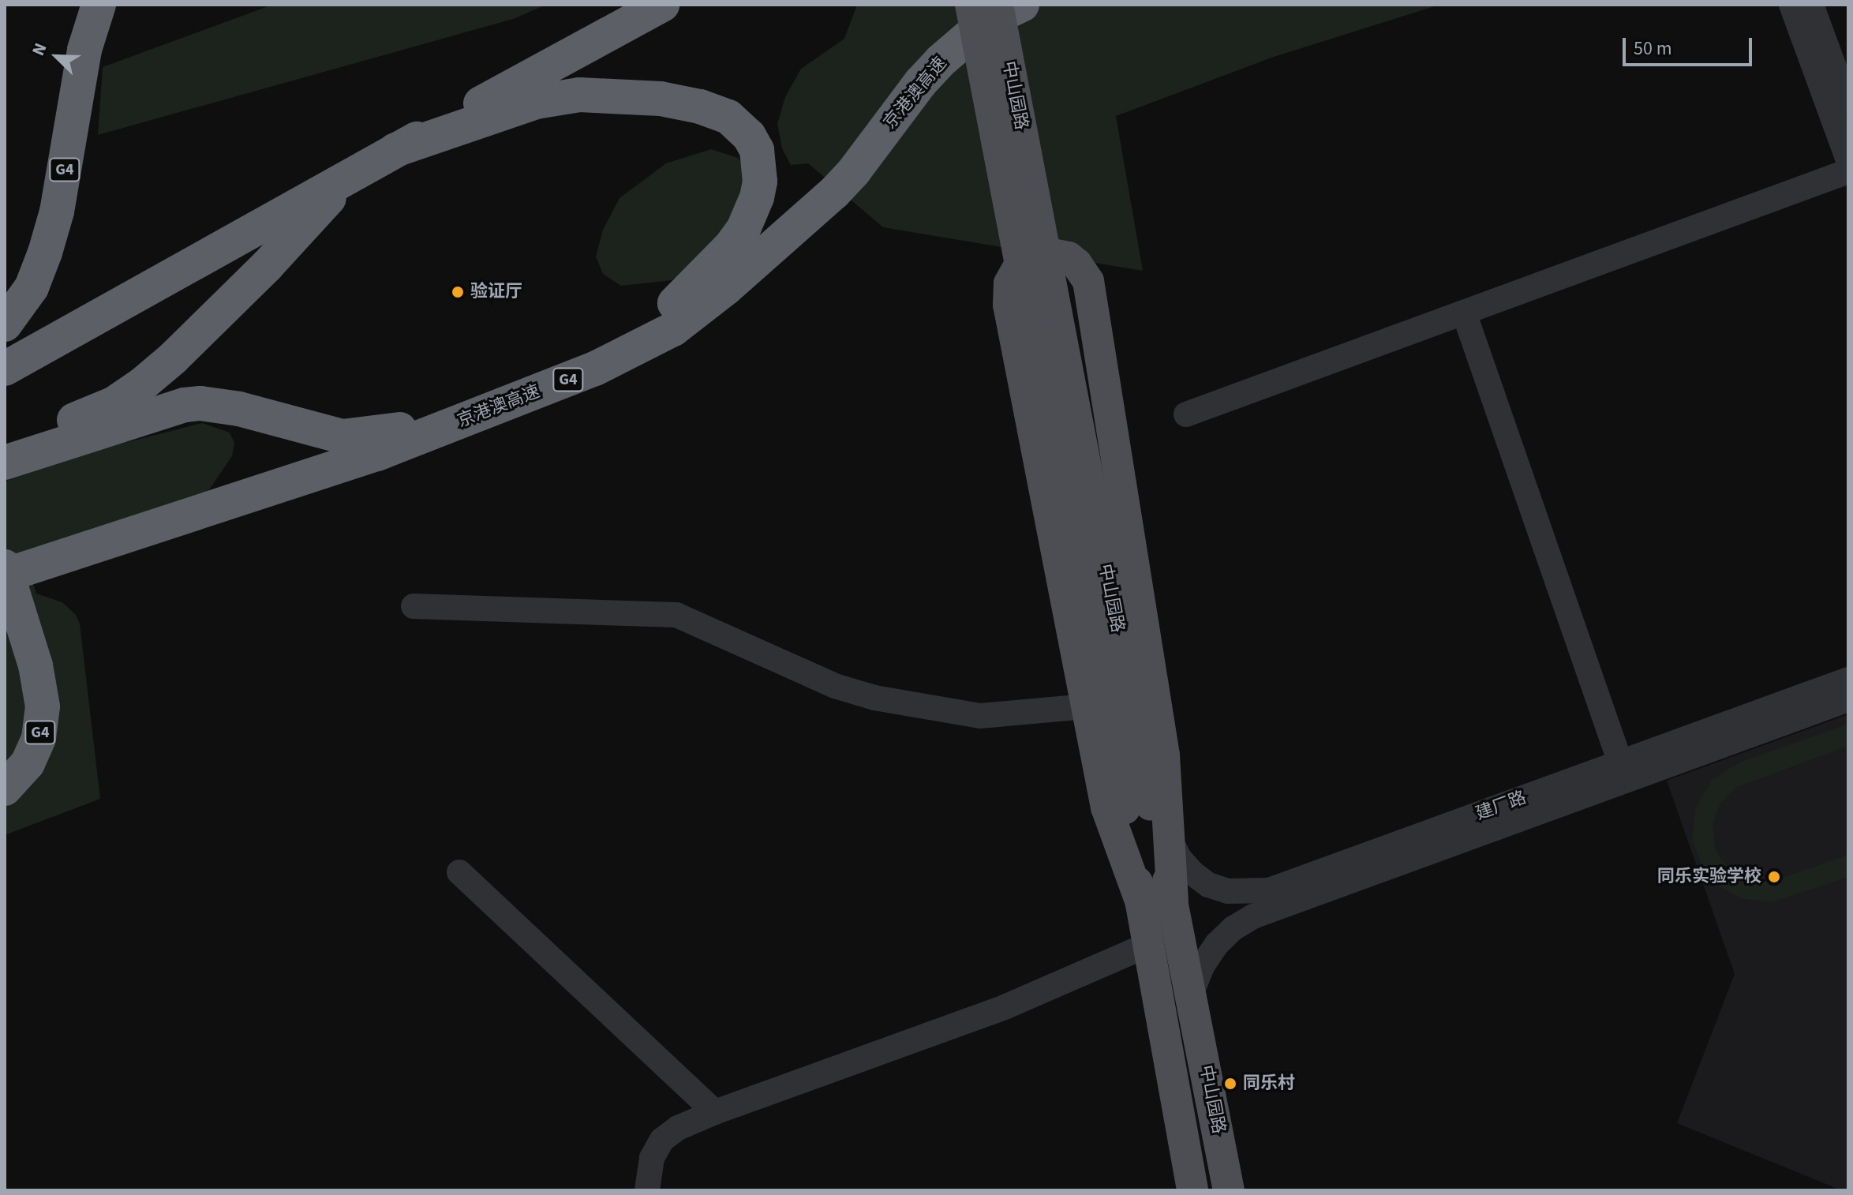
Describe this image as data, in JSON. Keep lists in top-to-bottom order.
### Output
{
  "streets": {
    "highway": ["京港澳高速", "G4"],
    "main road": ["中山园路"],
    "street": ["建厂路"]
  },
  "crossings": [
    ["中山园路", "建厂路"]
  ],
  "places": ["验证厅", "同乐实验学校", "同乐村"],
  "scale_bar": "50 m",
  "north": "top left"
}
